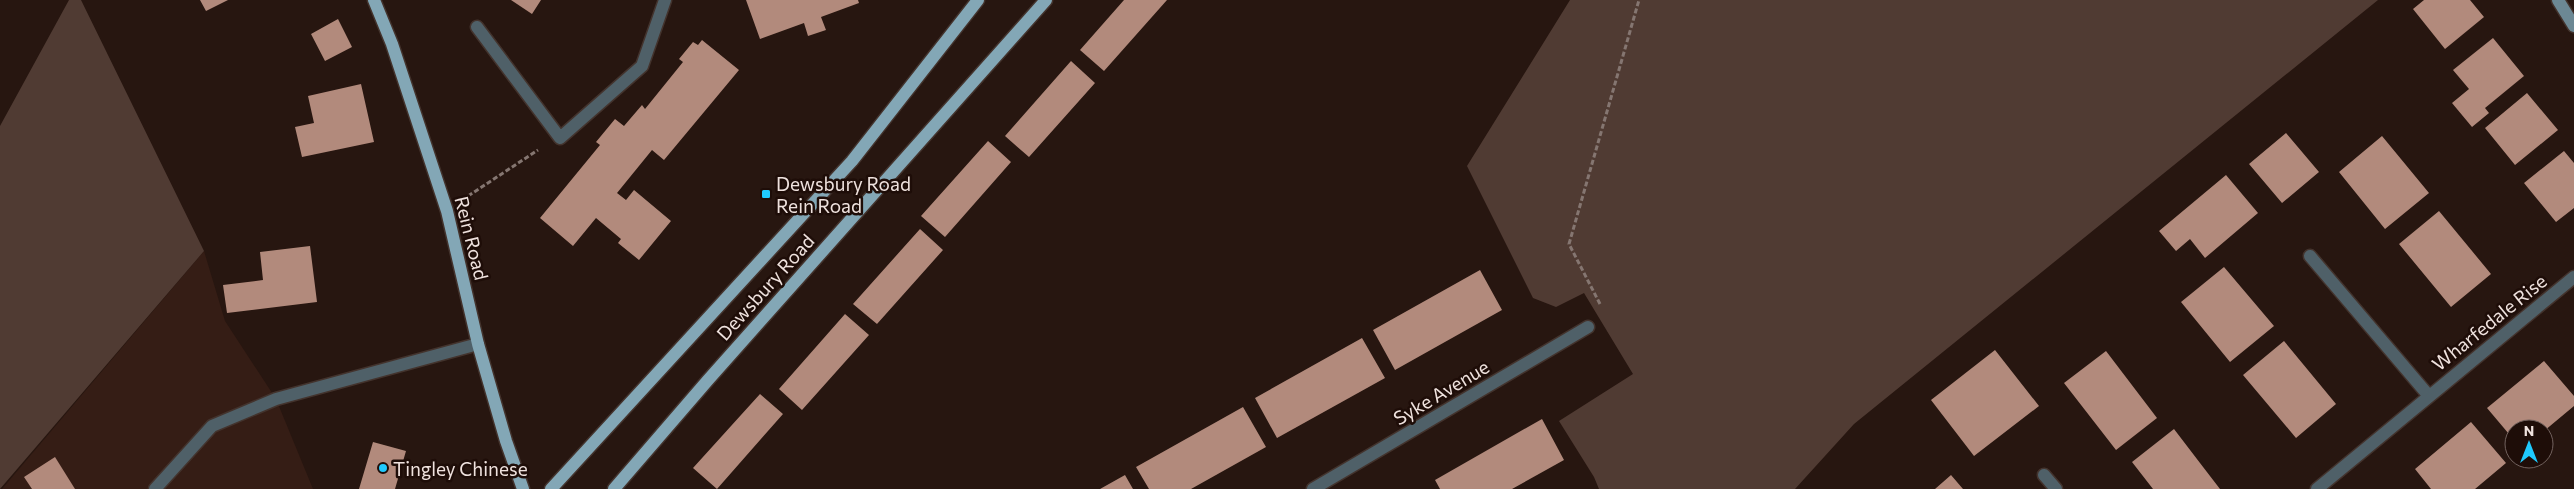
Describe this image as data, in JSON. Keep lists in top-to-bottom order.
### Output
{
  "streets": {
    "main road": ["Rein Road", "Dewsbury Road"],
    "street": ["Wharfedale Rise", "Syke Avenue"]
  },
  "places": {
    "transit": ["Dewsbury Road Rein Road"],
    "other": ["Tingley Chinese"]
  },
  "north": "top"
}
